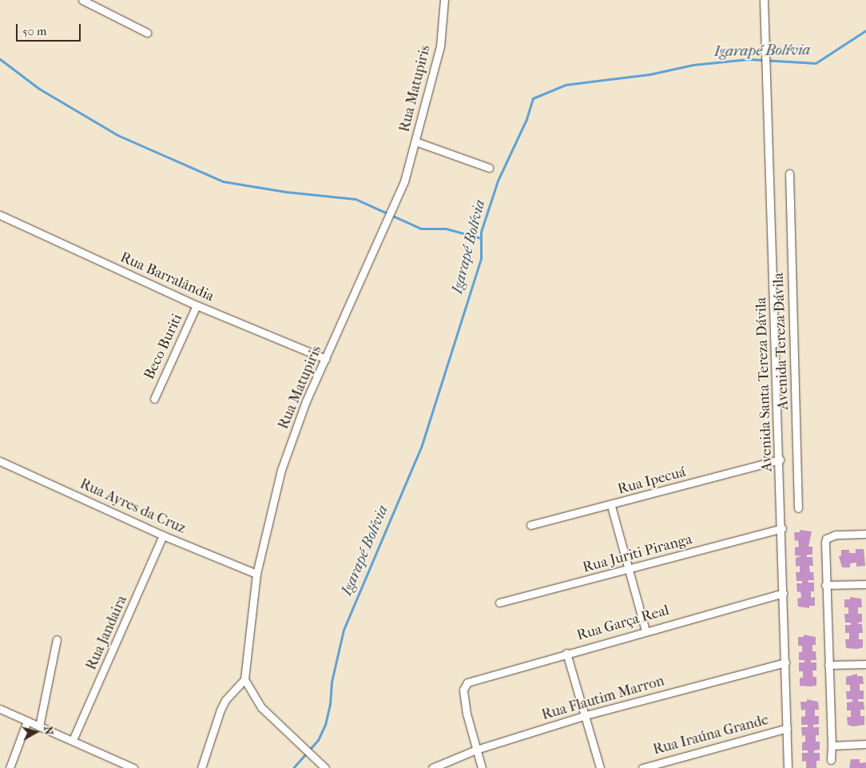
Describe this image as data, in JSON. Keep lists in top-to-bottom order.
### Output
{
  "streets": {
    "street": [
      "Rua Matupiris",
      "Rua Barralândia",
      "Avenida Tereza Dávila",
      "Beco Buriti",
      "Avenida Santa Tereza Dávila",
      "Rua Ipecuá",
      "Rua Ayres da Cruz",
      "Rua Juriti Piranga",
      "Rua Garça Real",
      "Rua Jandaira",
      "Rua Flautim Marron",
      "Rua Iraúna Grande"
    ]
  },
  "crossings": [
    ["Rua Matupiris", "Rua Barralândia"],
    ["Rua Matupiris", "Rua Ayres da Cruz"],
    ["Rua Barralândia", "Beco Buriti"],
    ["Avenida Santa Tereza Dávila", "Rua Ipecuá"],
    ["Avenida Santa Tereza Dávila", "Rua Juriti Piranga"],
    ["Avenida Santa Tereza Dávila", "Rua Garça Real"],
    ["Avenida Santa Tereza Dávila", "Rua Flautim Marron"],
    ["Avenida Santa Tereza Dávila", "Rua Iraúna Grande"],
    ["Rua Ayres da Cruz", "Rua Jandaira"],
    ["Rua Garça Real", "Rua Flautim Marron"]
  ],
  "water": ["Igarapé Bolívia"],
  "scale_bar": "50 m",
  "north": "right"
}
